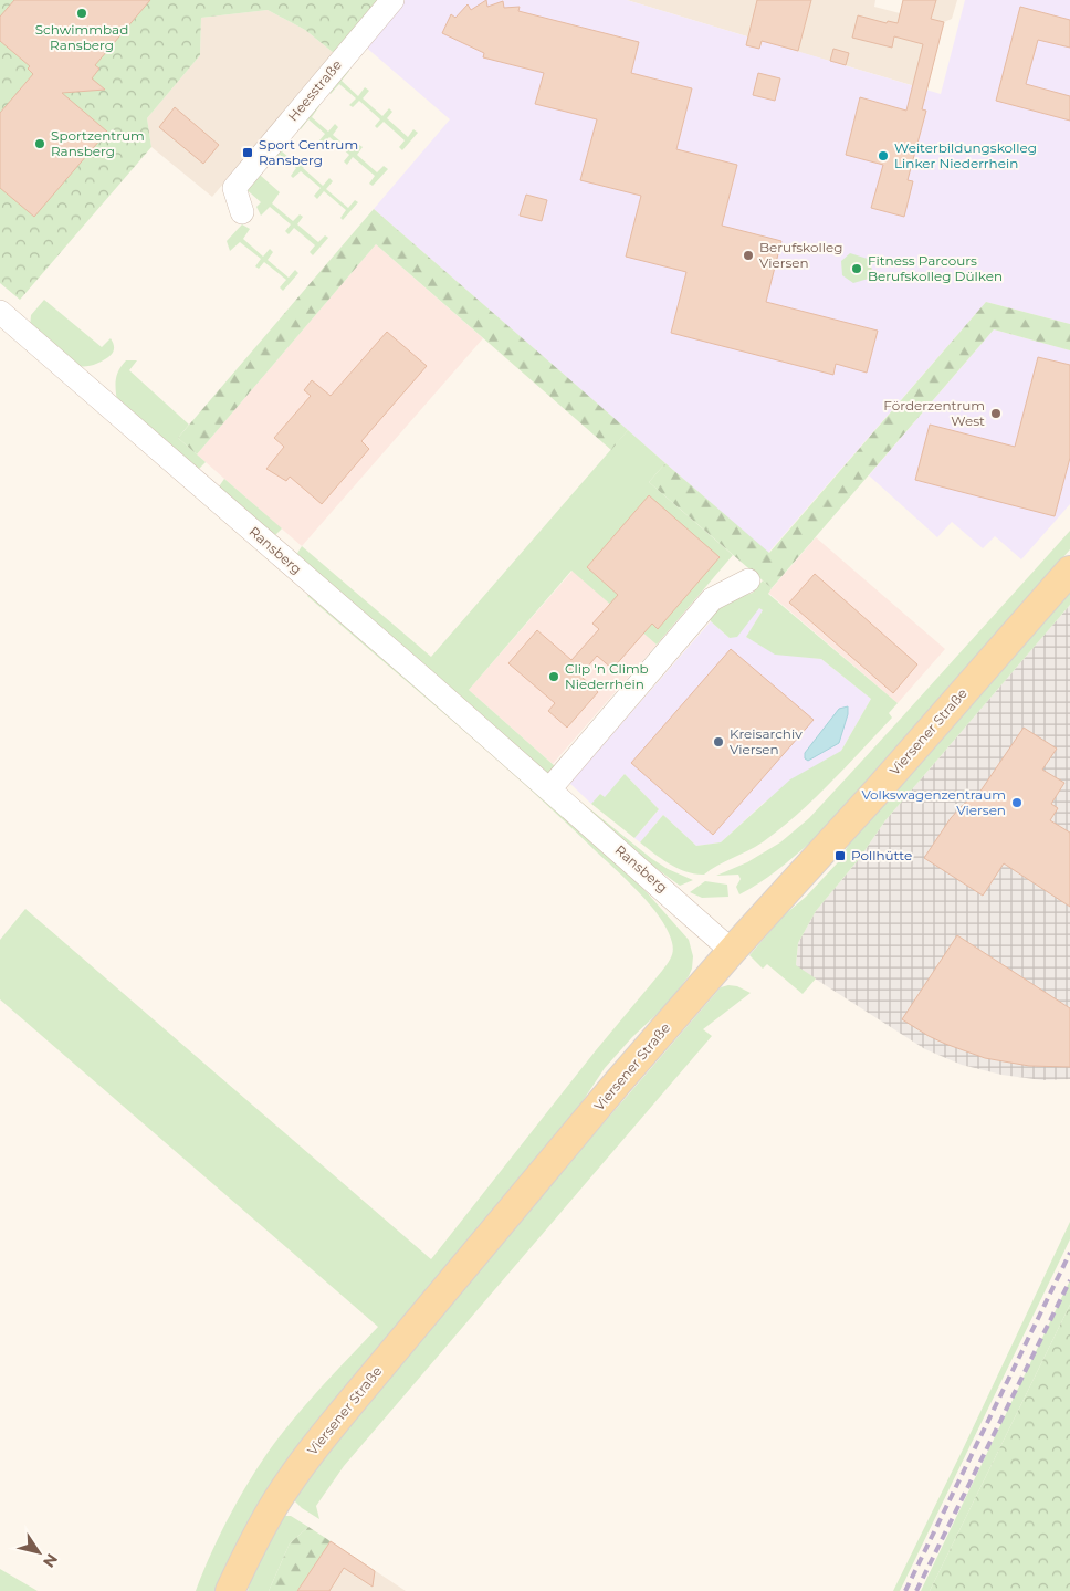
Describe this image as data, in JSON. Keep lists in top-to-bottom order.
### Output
{
  "streets": {
    "main road": ["Viersener Straße"],
    "street": ["Heesstraße", "Ransberg"]
  },
  "crossings": [
    ["Ransberg", "Viersener Straße"]
  ],
  "places": {
    "other": [
      "Schwimmbad Ransberg",
      "Sportzentrum Ransberg",
      "Weiterbildungskolleg Linker Niederrhein",
      "Berufskolleg Viersen",
      "Fitness Parcours Berufskolleg Dülken",
      "Förderzentrum West",
      "Clip 'n Climb Niederrhein",
      "Kreisarchiv Viersen",
      "Volkswagenzentraum Viersen"
    ],
    "transit": ["Sport Centrum Ransberg", "Pollhütte"]
  },
  "north": "bottom right"
}
